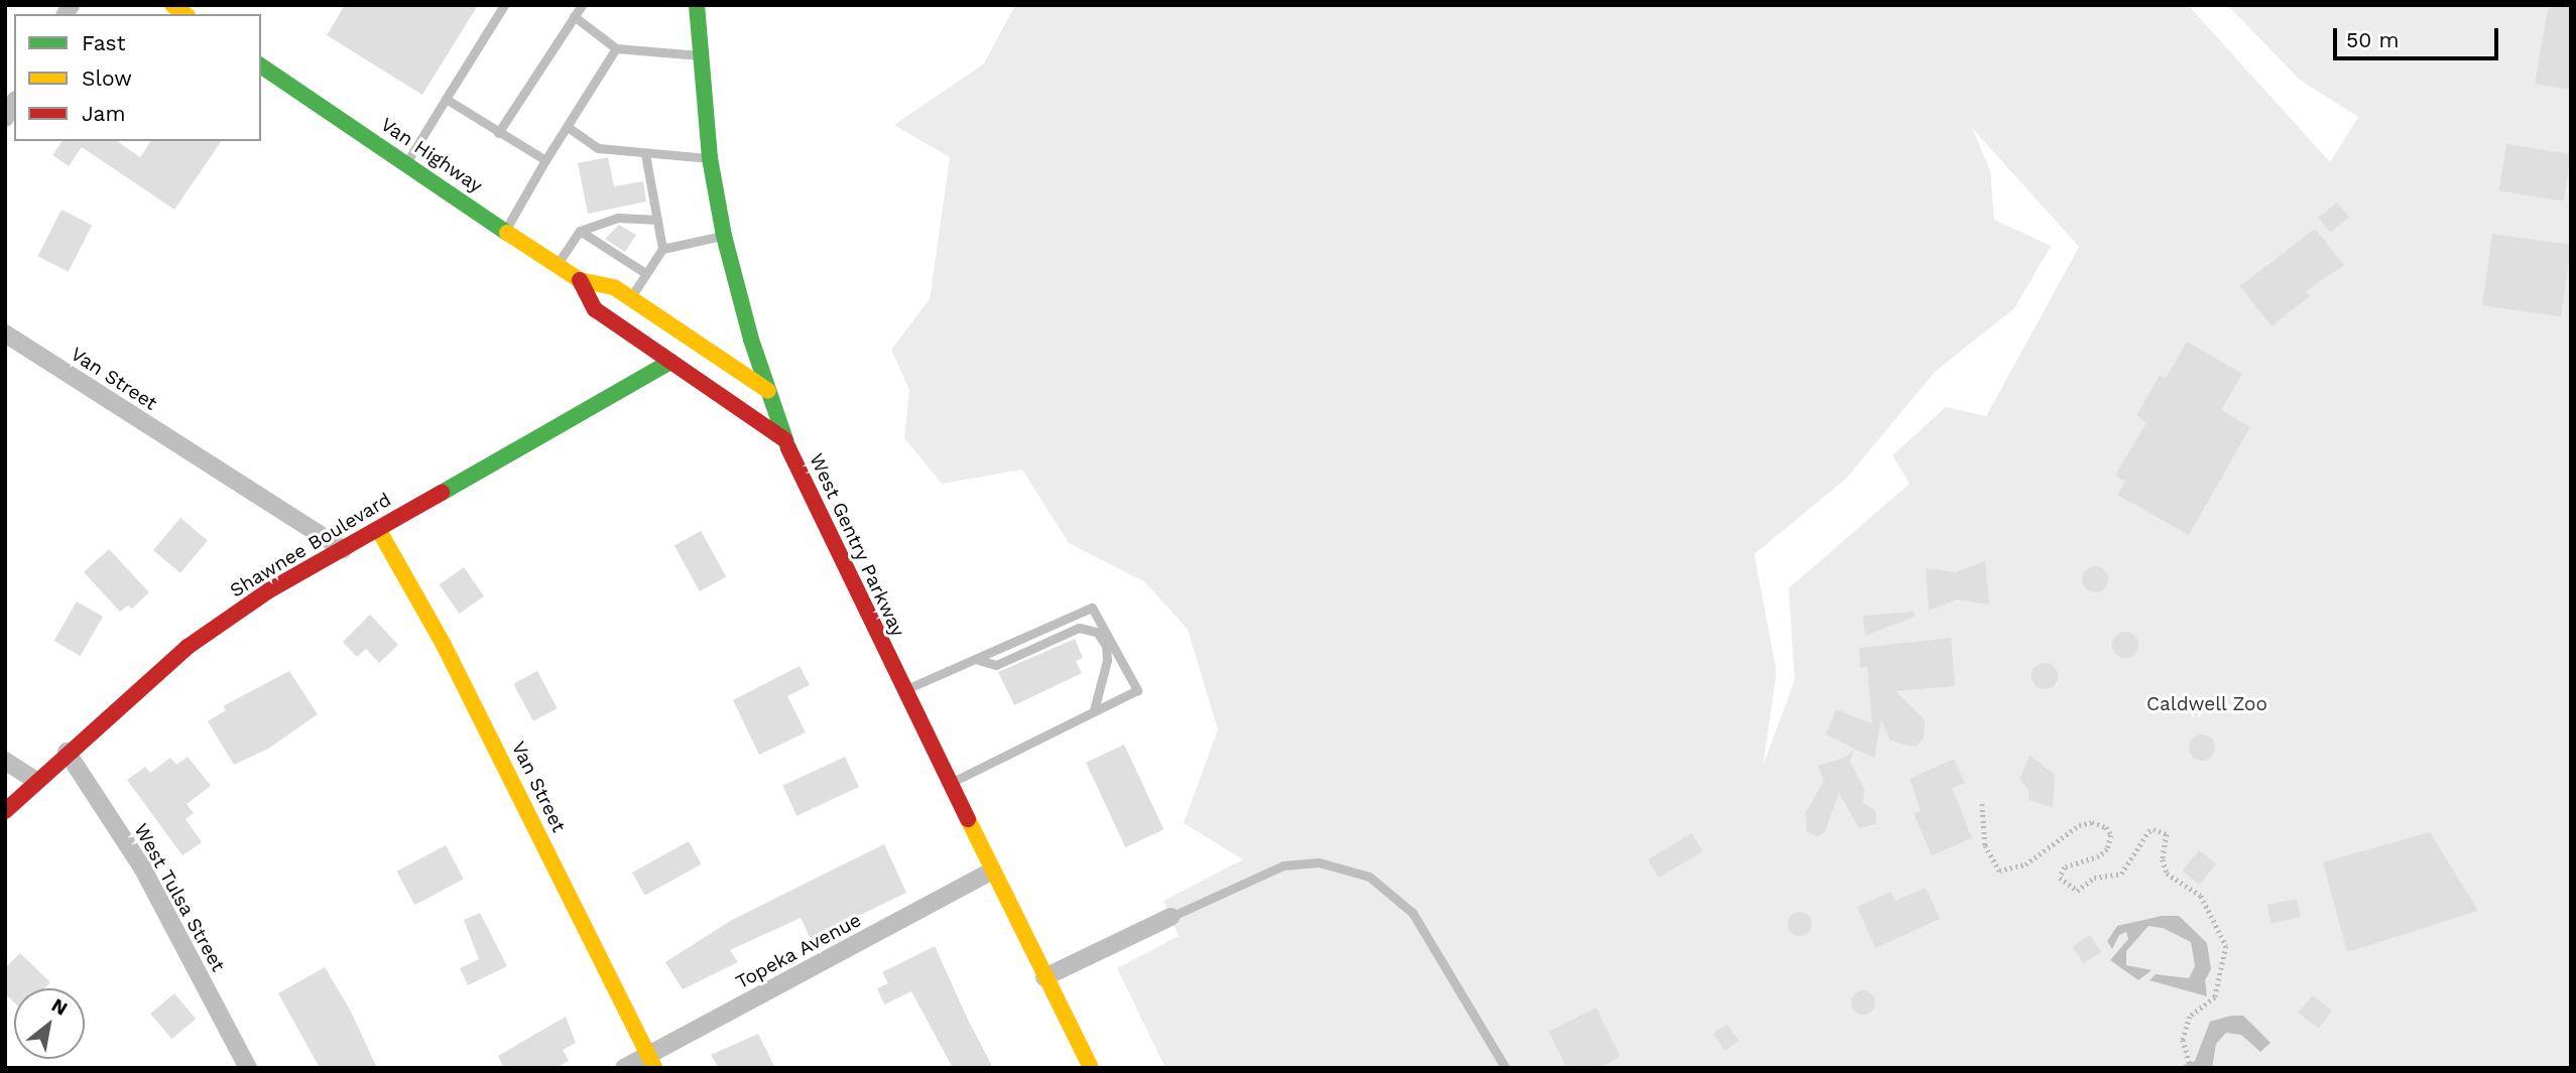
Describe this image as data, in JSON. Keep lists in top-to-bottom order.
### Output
{
  "streets": {
    "main road": [
      "Van Highway",
      "Van Street",
      "Shawnee Boulevard",
      "West Gentry Parkway"
    ],
    "street": ["West Tulsa Street", "Topeka Avenue"]
  },
  "crossings": [
    ["Van Highway", "Shawnee Boulevard"],
    ["Van Highway", "West Gentry Parkway"],
    ["Van Street", "Shawnee Boulevard"],
    ["Van Street", "Topeka Avenue"],
    ["Shawnee Boulevard", "West Tulsa Street"],
    ["West Gentry Parkway", "Topeka Avenue"]
  ],
  "parks": ["Caldwell Zoo"],
  "legend": ["Fast", "Slow", "Jam"],
  "scale_bar": "50 m",
  "north": "top right"
}
